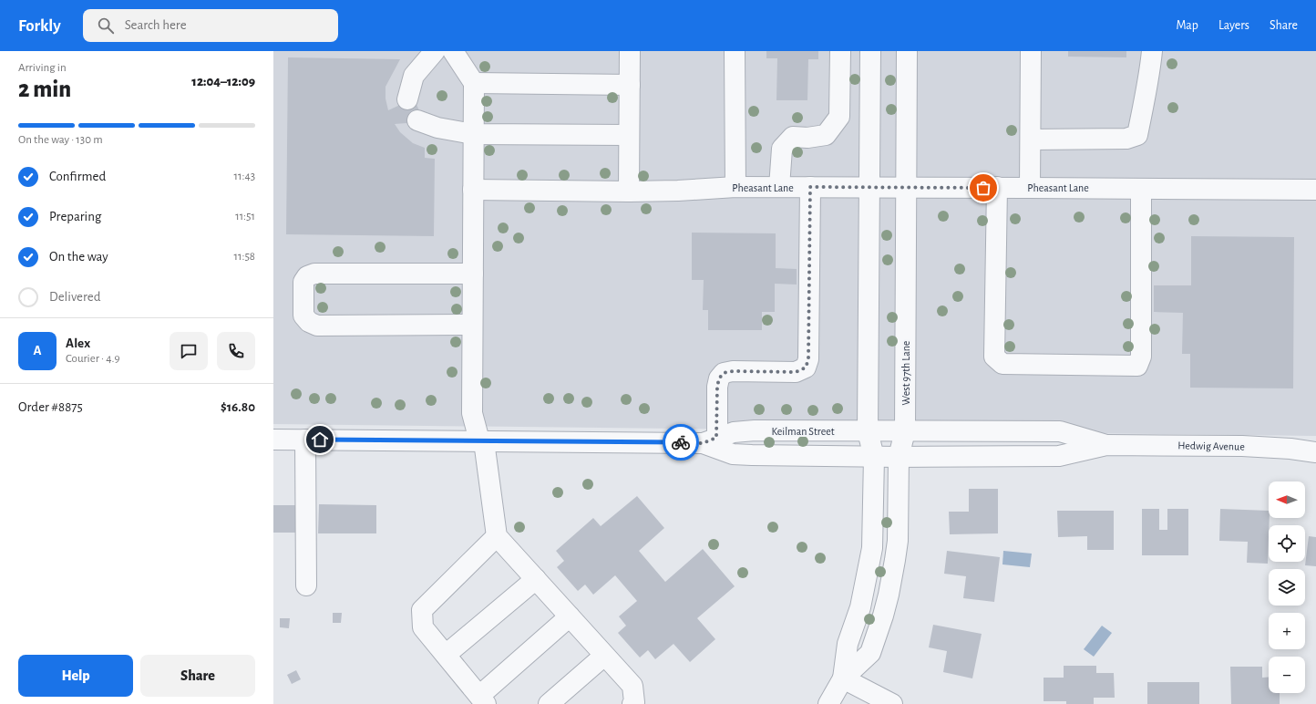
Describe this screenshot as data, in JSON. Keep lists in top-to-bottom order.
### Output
{
  "streets": {
    "street": [
      "Pheasant Lane",
      "West 97th Lane",
      "Keilman Street",
      "Hedwig Avenue"
    ]
  },
  "crossings": [
    ["Pheasant Lane", "West 97th Lane"],
    ["West 97th Lane", "Keilman Street"],
    ["West 97th Lane", "Hedwig Avenue"],
    ["Keilman Street", "Hedwig Avenue"]
  ],
  "north": "left",
  "page": {
    "header": "Forkly",
    "search": "Search here",
    "nav": ["Map", "Layers", "Share"],
    "heading": ["2 min", "Arriving in", "12:04–12:09"],
    "panel": [
      "Alex",
      "Courier · 4.9",
      "Order #8875",
      "$16.80"
    ],
    "bar": "On the way · 130 m",
    "list": [
      ["Confirmed", "11:43"],
      ["Preparing", "11:51"],
      ["On the way", "11:58"],
      "Delivered"
    ],
    "round": "A",
    "map_buttons": ["+", "−"],
    "buttons": ["Help", "Share"]
  }
}
